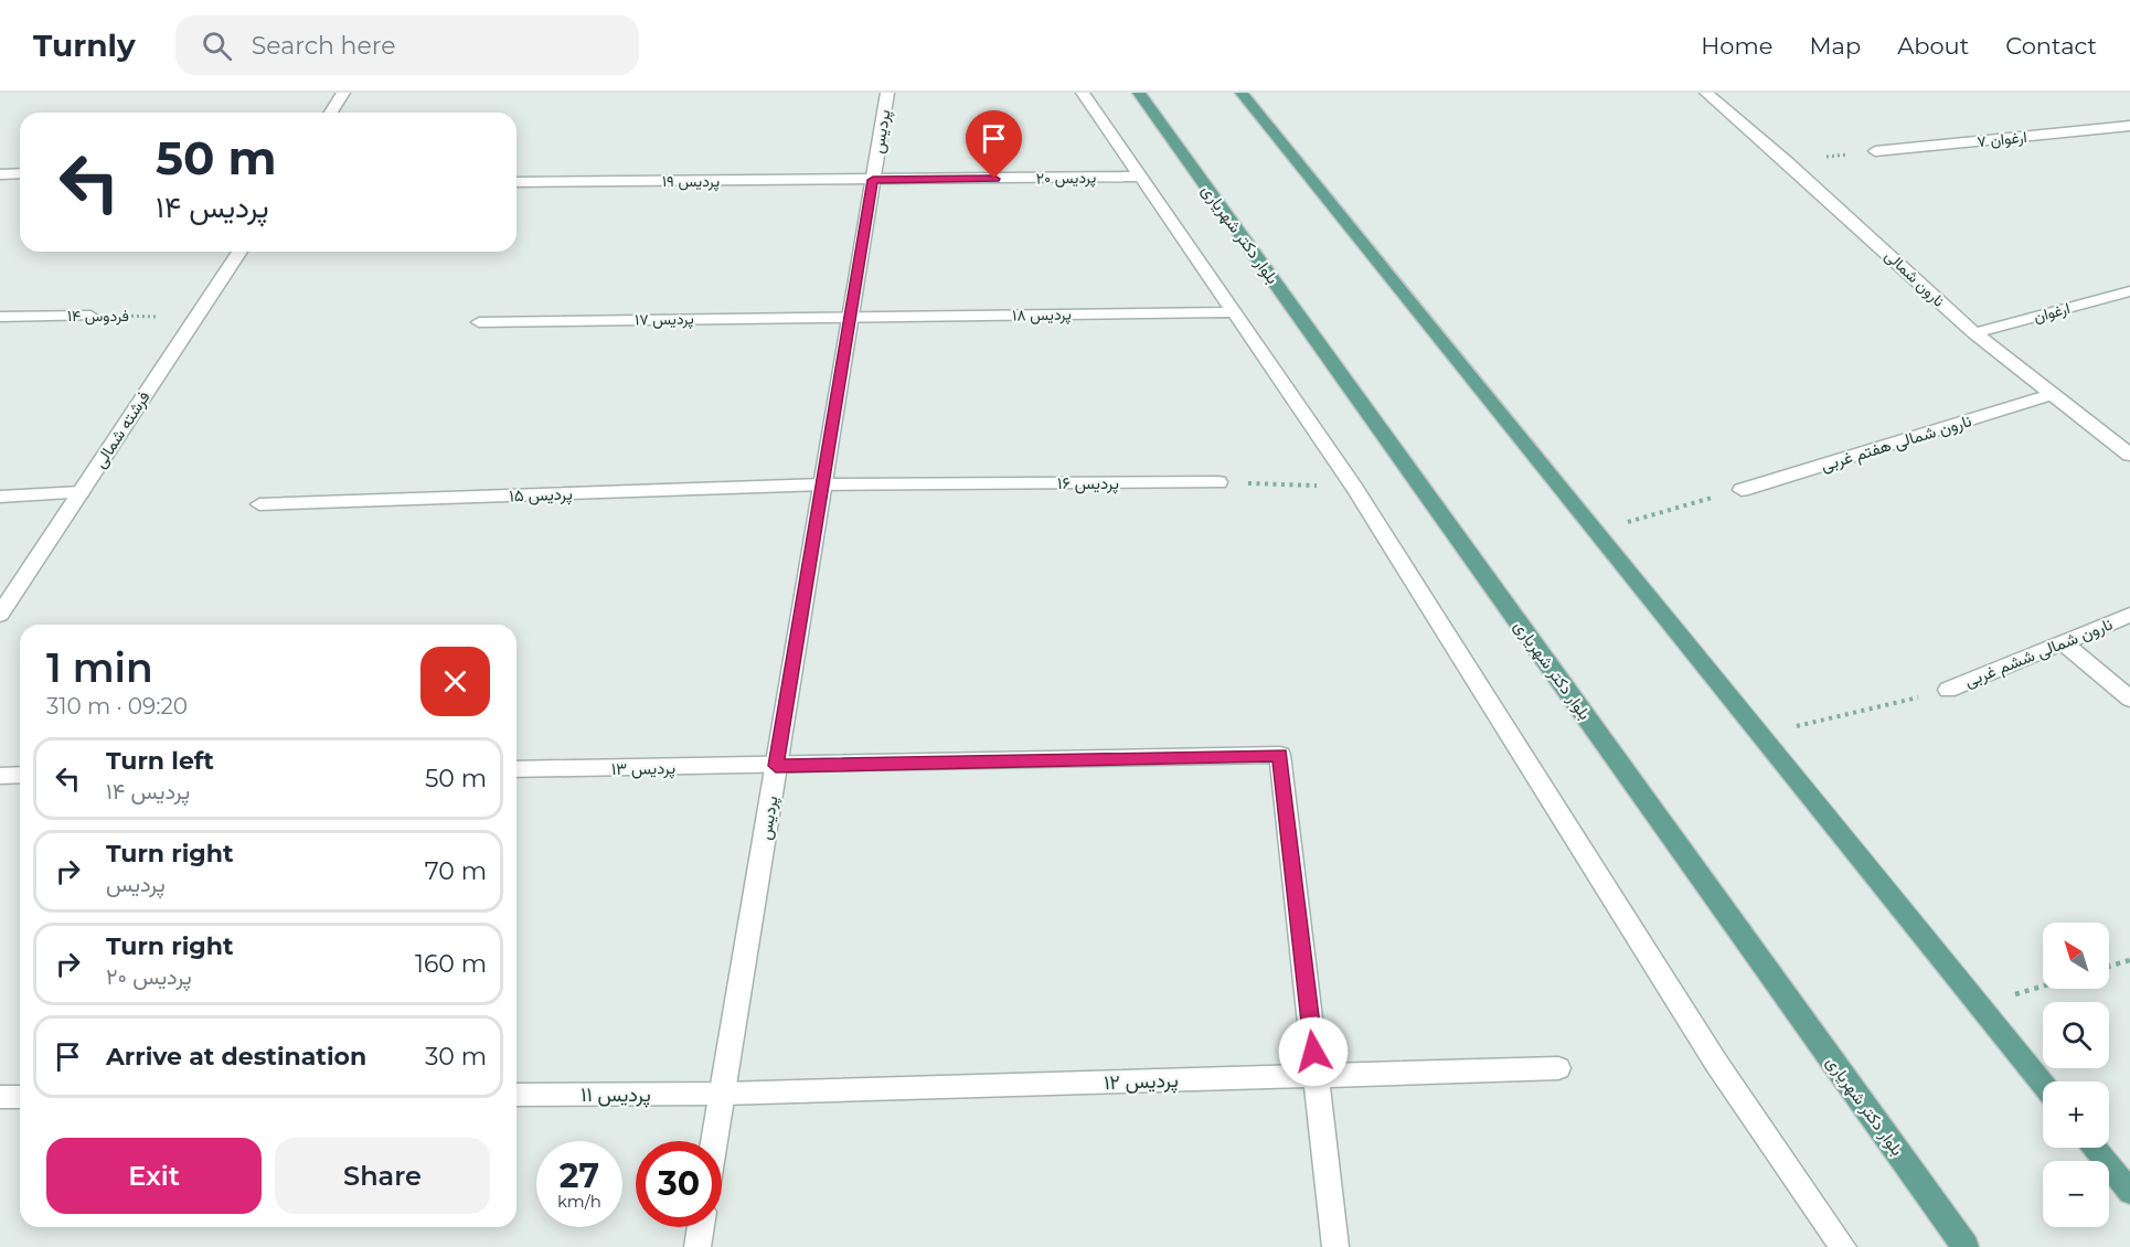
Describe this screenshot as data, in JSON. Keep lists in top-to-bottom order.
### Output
{
  "streets": {
    "main road": ["بلوار دکتر شهریاری"],
    "street": [
      "پردیس",
      "ارغوان ۷",
      "۲۰ پردیس",
      "پردیس ۱۹",
      "نارون شمالی",
      "ارغوان",
      "۱۸ پردیس",
      "فردوس ۱۴",
      "پردیس ۱۷",
      "فرشته شمالی",
      "نارون شمالی هفتم غربی",
      "۱۶ پردیس",
      "پردیس ۱۵",
      "نارون شمالی ششم غربی",
      "پردیس ۱۳",
      "۱۲ پردیس",
      "پردیس ۱۱"
    ]
  },
  "crossings": [
    ["پردیس", "۲۰ پردیس"],
    ["پردیس", "پردیس ۱۹"],
    ["پردیس", "۱۸ پردیس"],
    ["پردیس", "پردیس ۱۷"],
    ["پردیس", "۱۶ پردیس"],
    ["پردیس", "پردیس ۱۵"],
    ["پردیس", "پردیس ۱۳"],
    ["پردیس", "۱۲ پردیس"],
    ["پردیس", "پردیس ۱۱"],
    ["۲۰ پردیس", "پردیس ۱۹"],
    ["نارون شمالی", "ارغوان"],
    ["نارون شمالی", "نارون شمالی هفتم غربی"],
    ["۱۸ پردیس", "پردیس ۱۷"],
    ["فردوس ۱۴", "فرشته شمالی"],
    ["۱۶ پردیس", "پردیس ۱۵"],
    ["پردیس ۱۳", "۱۲ پردیس"],
    ["۱۲ پردیس", "پردیس ۱۱"]
  ],
  "north": "top left",
  "page": {
    "header": "Turnly",
    "search": "Search here",
    "nav": [
      "Home",
      "Map",
      "About",
      "Contact"
    ],
    "turn": ["50 m", "۱۴ پردیس"],
    "heading": ["1 min", "310 m · 09:20"],
    "list": [
      {
        "name": "Turn left",
        "note": "۱۴ پردیس",
        "value": "50 m"
      },
      {
        "name": "Turn right",
        "note": "پردیس",
        "value": "70 m"
      },
      {
        "name": "Turn right",
        "note": "۲۰ پردیس",
        "value": "160 m"
      },
      {
        "name": "Arrive at destination",
        "value": "30 m"
      }
    ],
    "map_buttons": ["+", "−"],
    "buttons": ["Exit", "Share"],
    "speed": "27 km/h",
    "limit": "30"
  }
}
